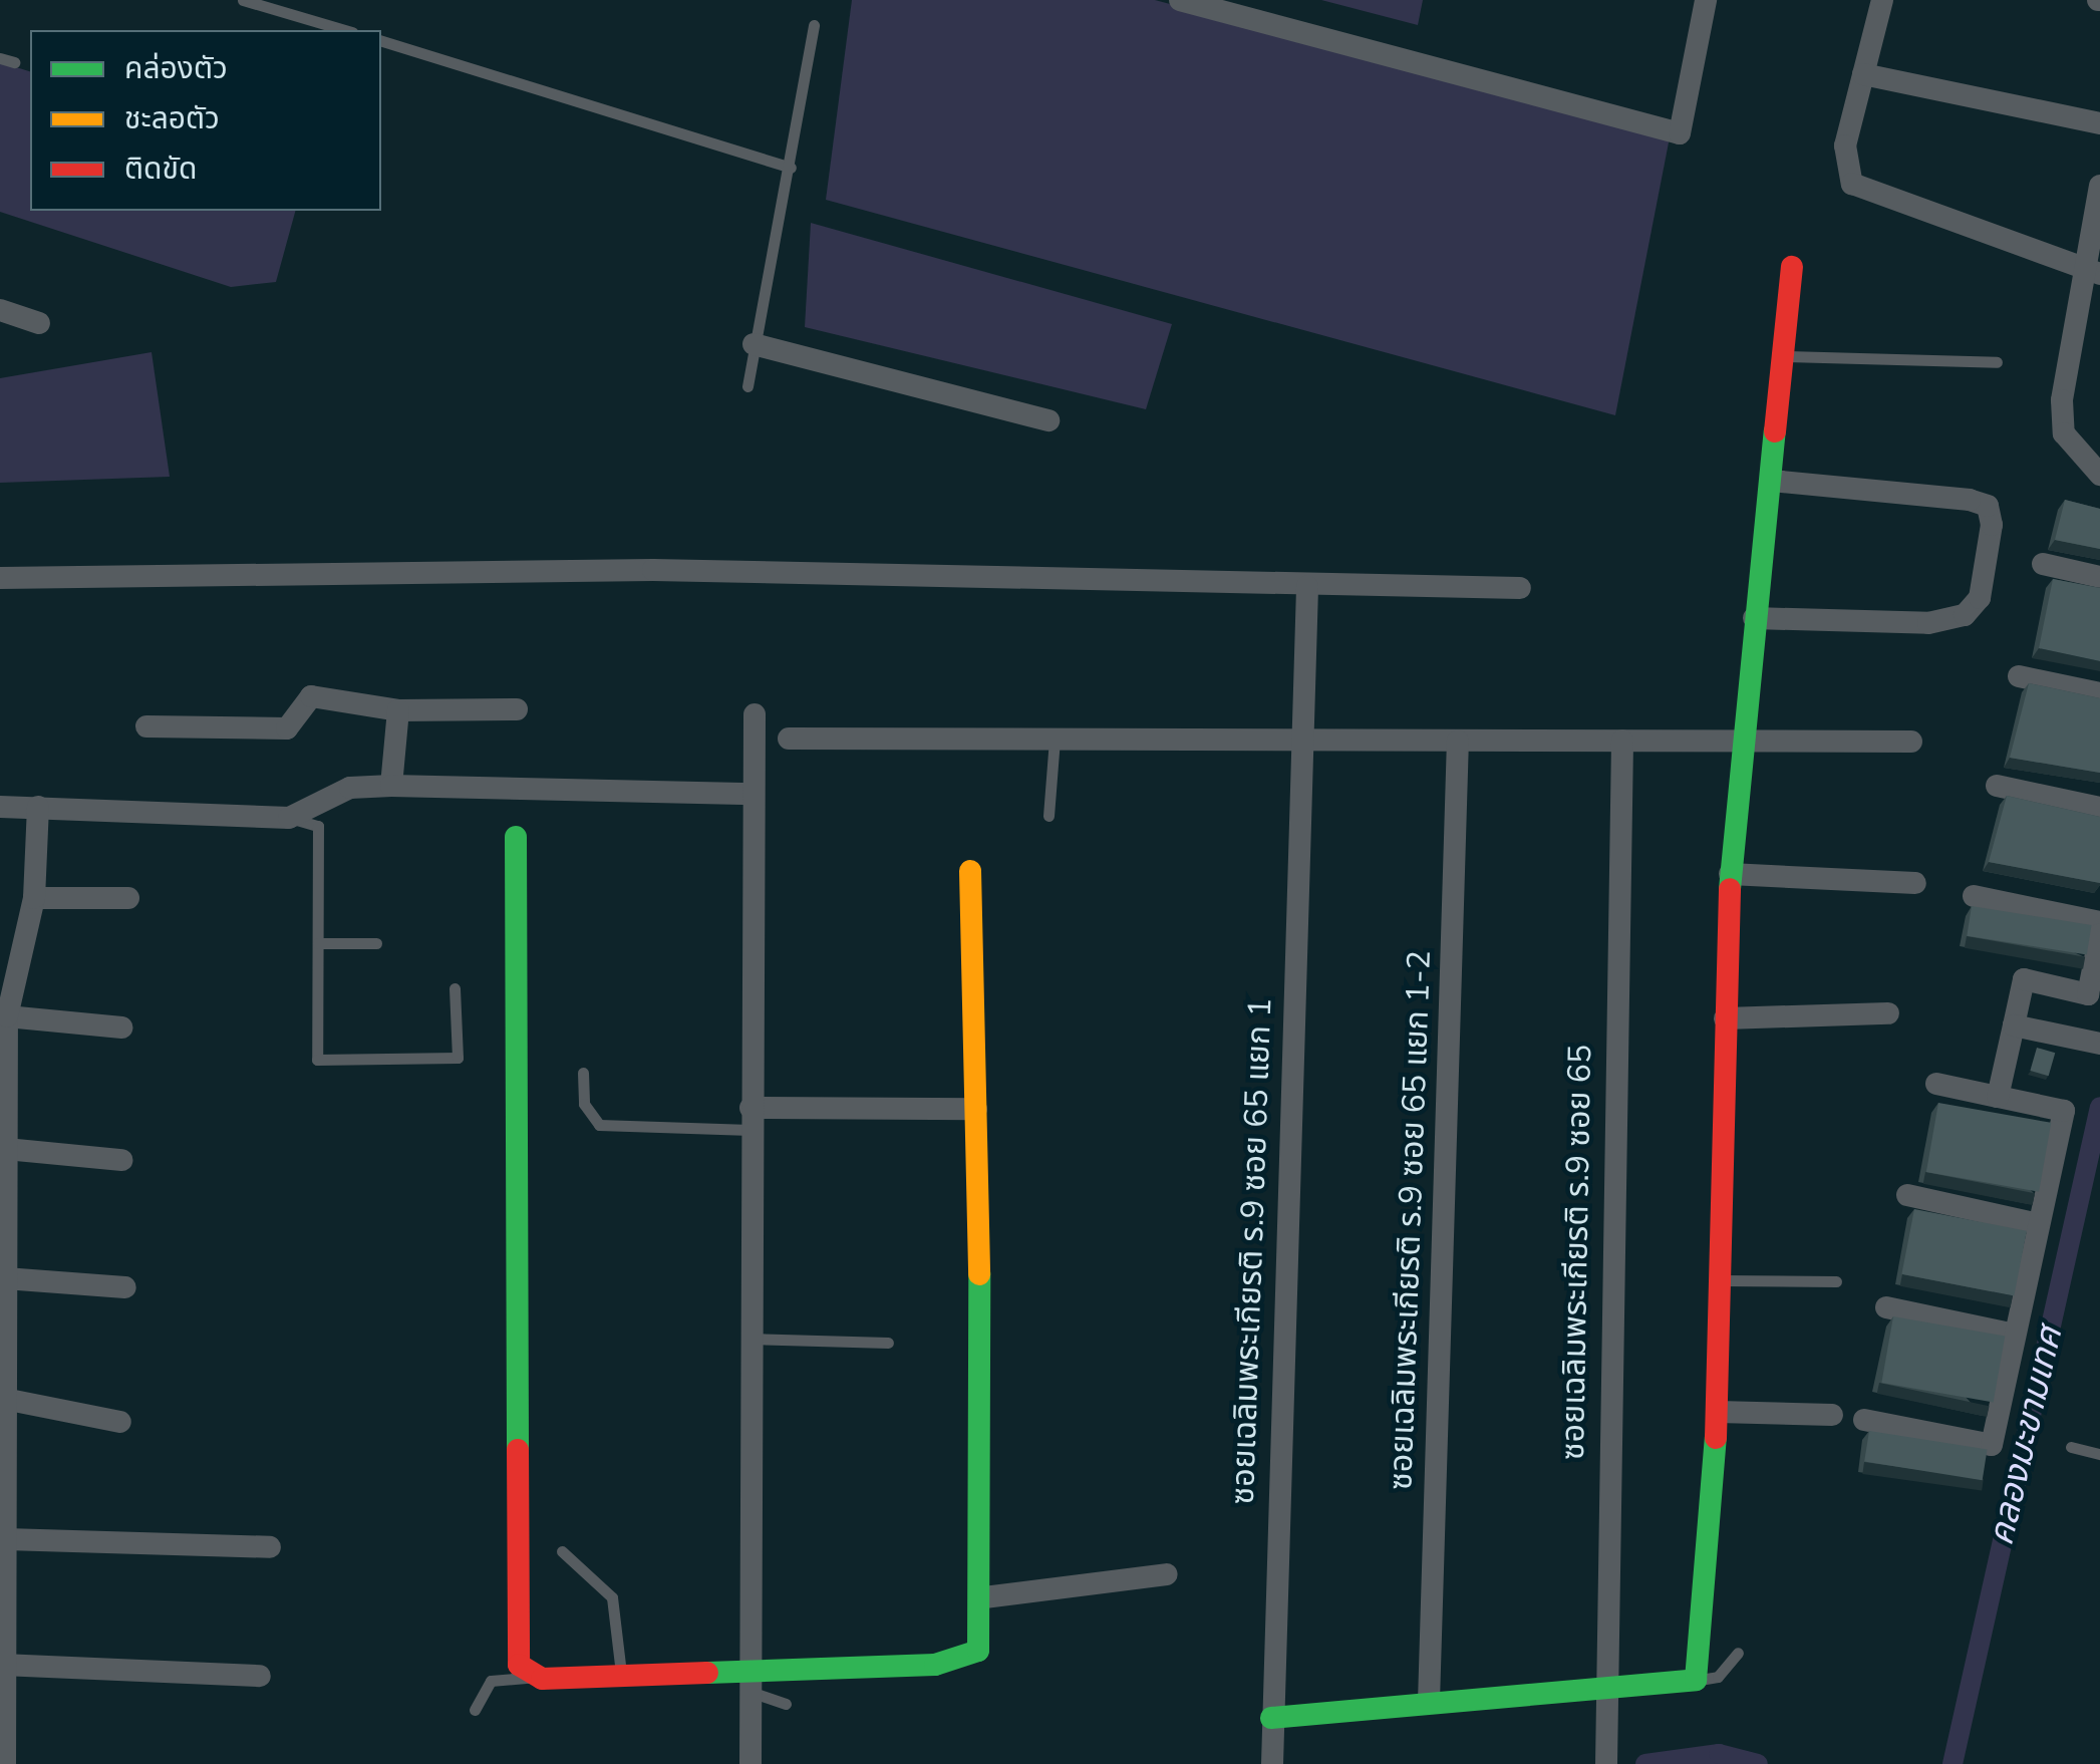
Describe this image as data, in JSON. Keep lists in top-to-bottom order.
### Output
{
  "streets": {
    "street": ["ซอยเฉลิมพระเกียรติ ร.9 ซอย 65 แยก 1-2", "ซอยเฉลิมพระเกียรติ ร.9 ซอย 65 แยก 1", "ซอยเฉลิมพระเกียรติ ร.9 ซอย 65"]
  },
  "water": ["คลองมะขามเทศ"],
  "legend": ["คล่องตัว", "ชะลอตัว", "ติดขัด"]
}
